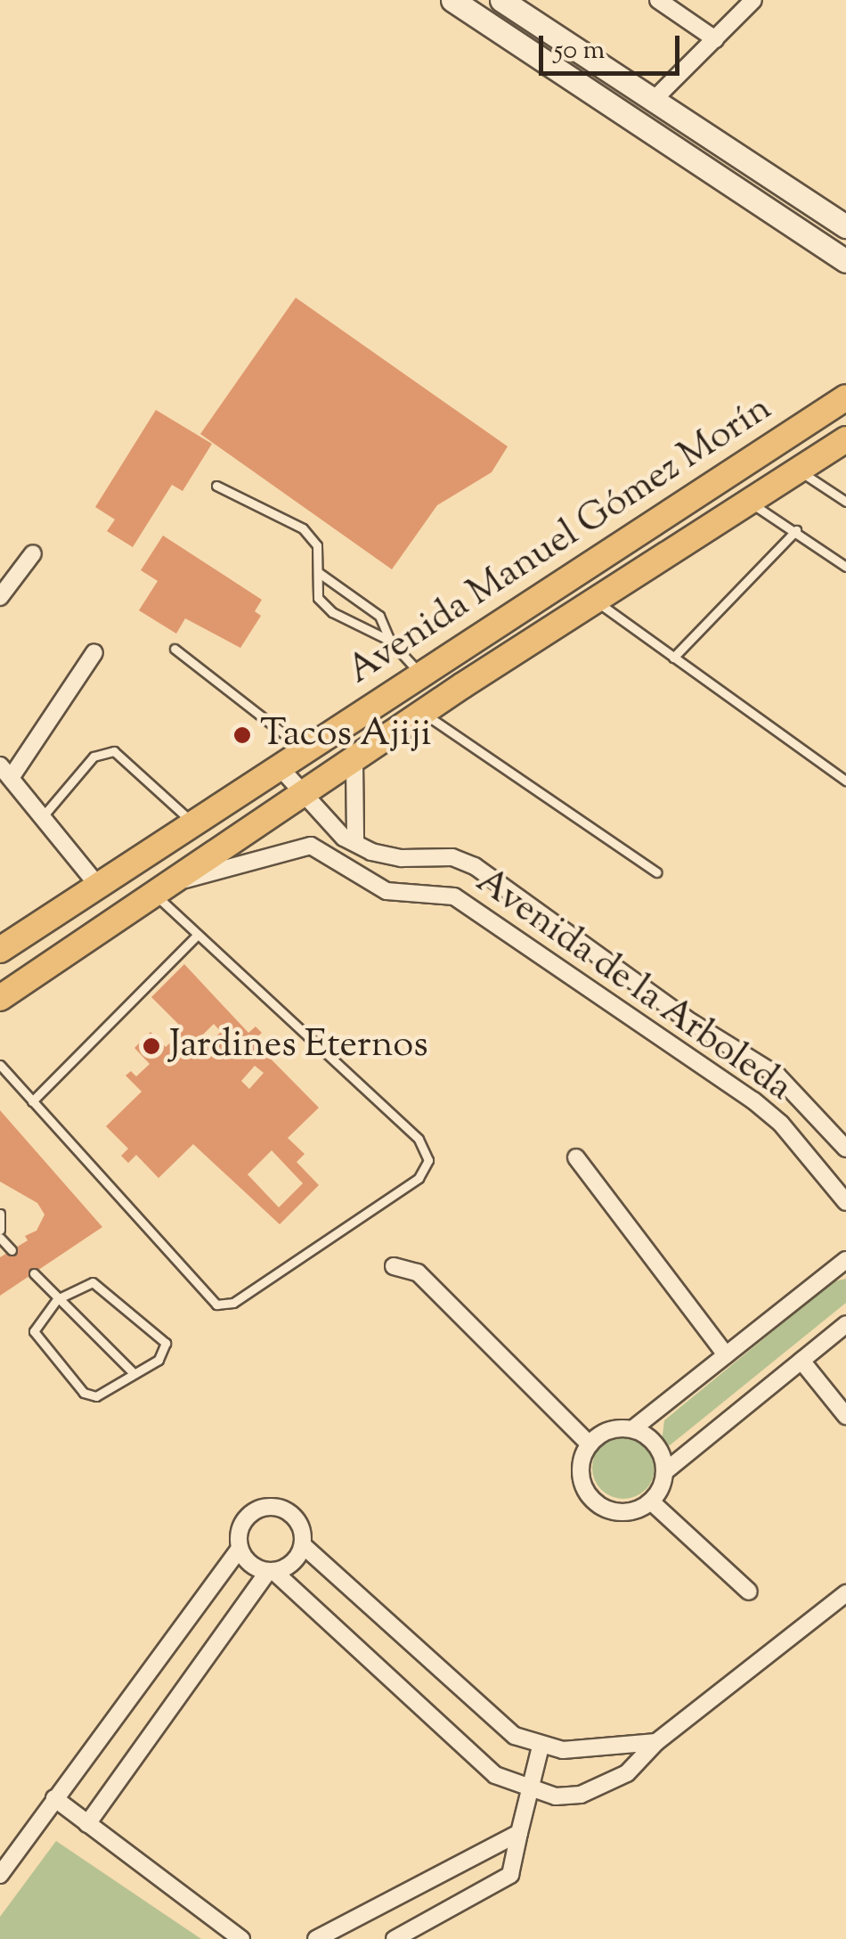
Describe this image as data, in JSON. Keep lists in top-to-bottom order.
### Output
{
  "streets": {
    "main road": ["Avenida Manuel Gómez Morín"],
    "street": ["Avenida de la Arboleda"]
  },
  "crossings": [
    ["Avenida Manuel Gómez Morín", "Avenida de la Arboleda"]
  ],
  "places": ["Tacos Ajiji", "Jardines Eternos"],
  "scale_bar": "50 m"
}
